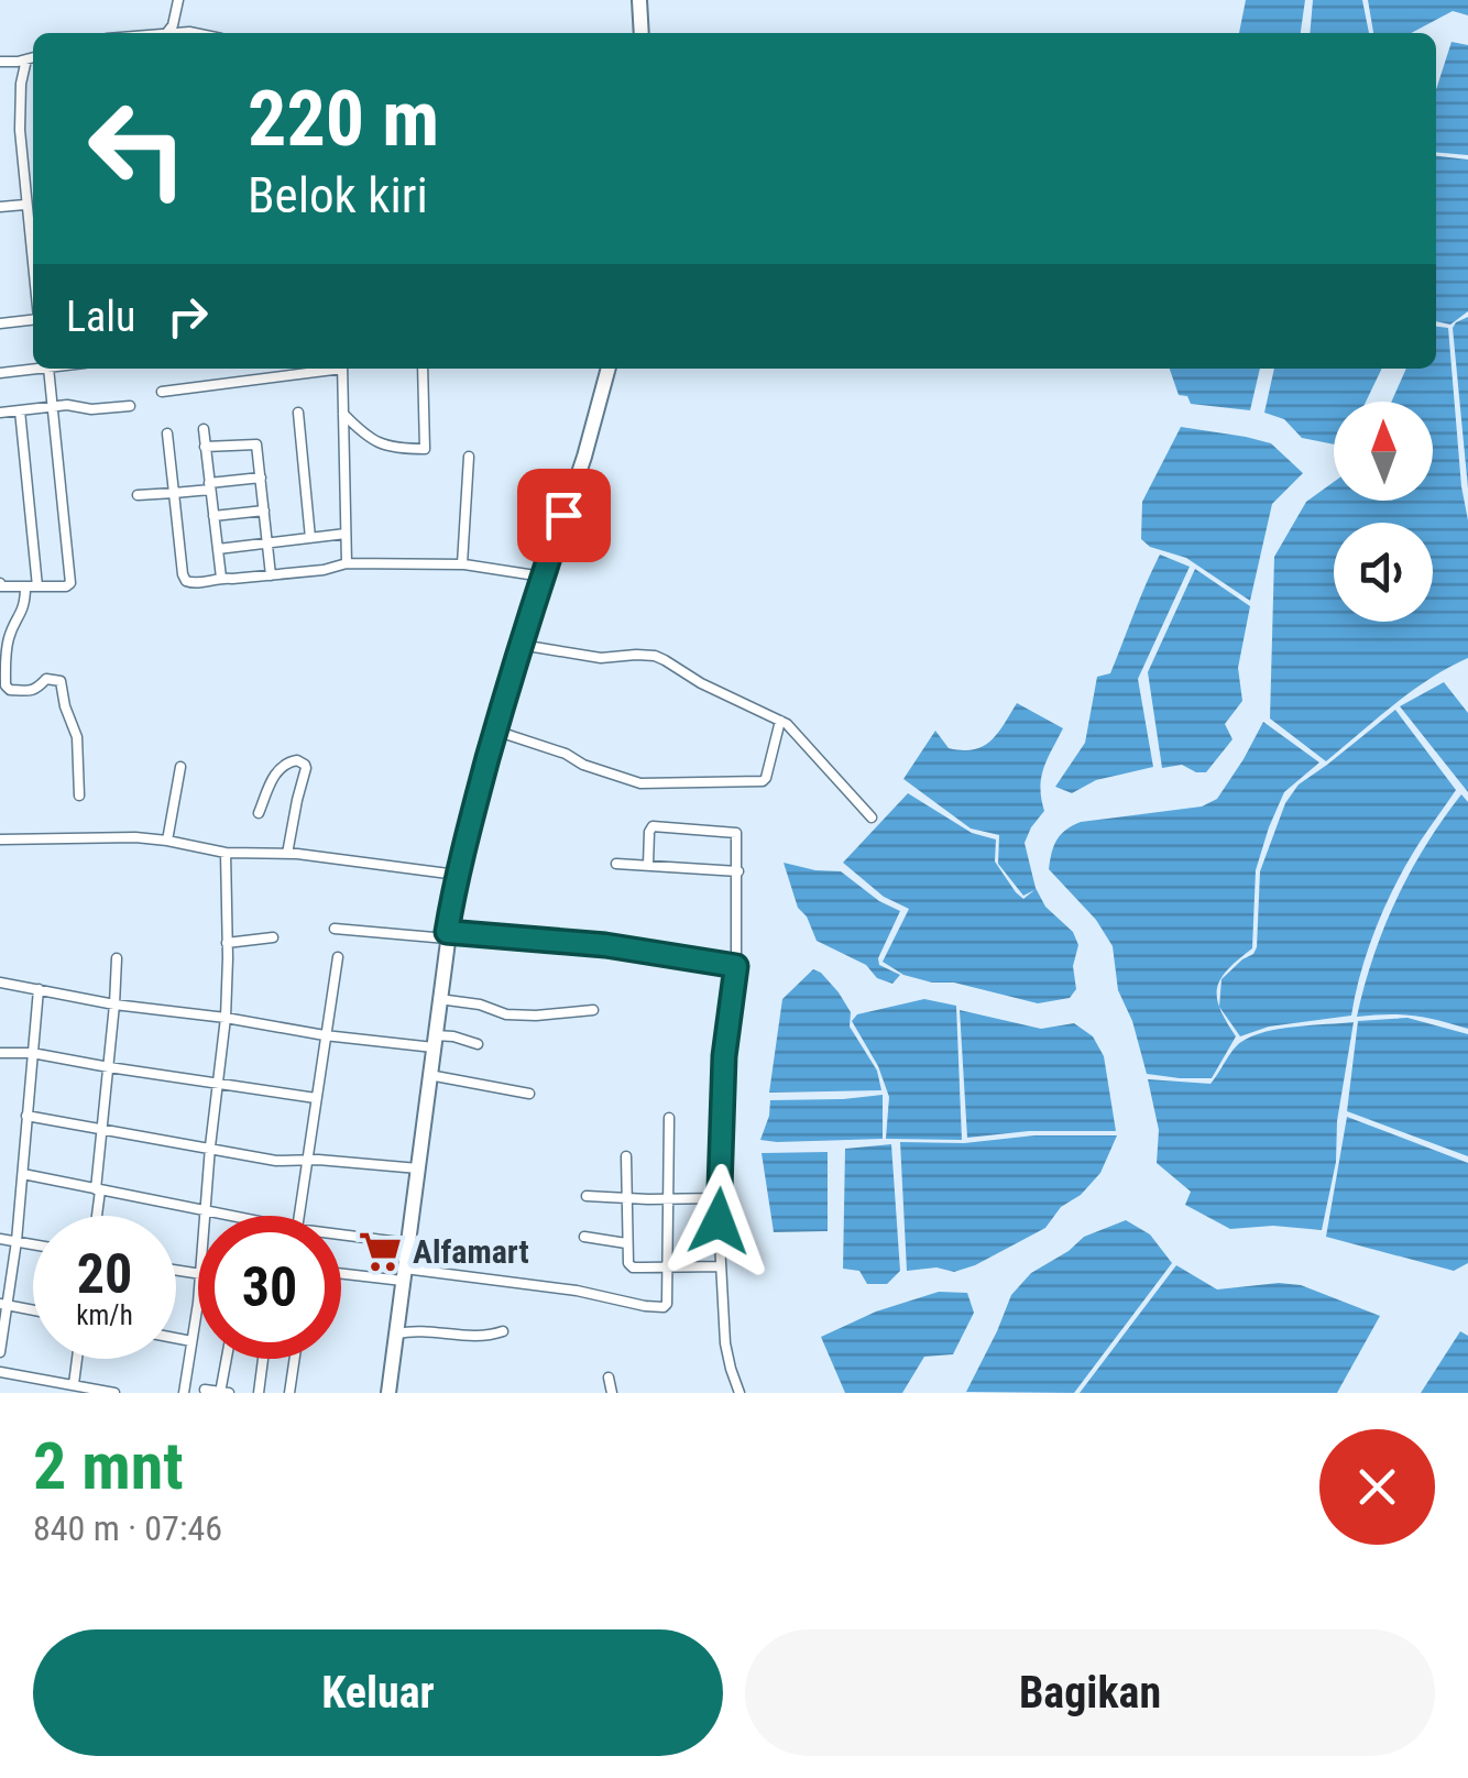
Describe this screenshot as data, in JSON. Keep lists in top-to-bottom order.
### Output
{
  "places": {
    "supermarket": ["Alfamart"]
  },
  "north": "top",
  "page": {
    "turn": ["220 m", "Belok kiri"],
    "then": "Lalu",
    "speed": "20 km/h",
    "limit": "30",
    "heading": ["2 mnt", "840 m · 07:46"],
    "buttons": ["Keluar", "Bagikan"]
  }
}
